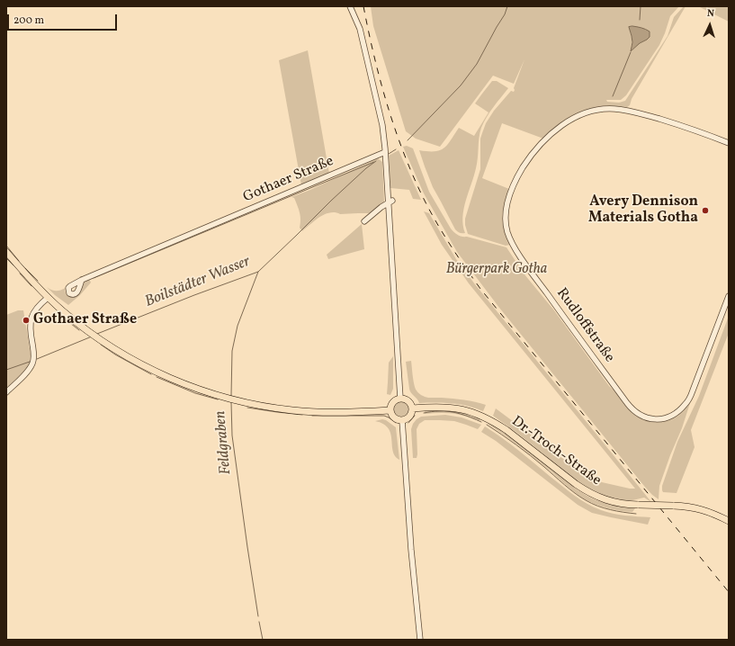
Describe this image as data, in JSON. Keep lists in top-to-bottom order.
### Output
{
  "streets": {
    "main road": ["Dr.-Troch-Straße"],
    "street": ["Gothaer Straße", "Rudloffstraße"]
  },
  "water": ["Boilstädter Wasser", "Feldgraben"],
  "parks": ["Bürgerpark Gotha"],
  "places": ["Avery Dennison Materials Gotha", "Gothaer Straße"],
  "scale_bar": "200 m",
  "north": "top"
}
